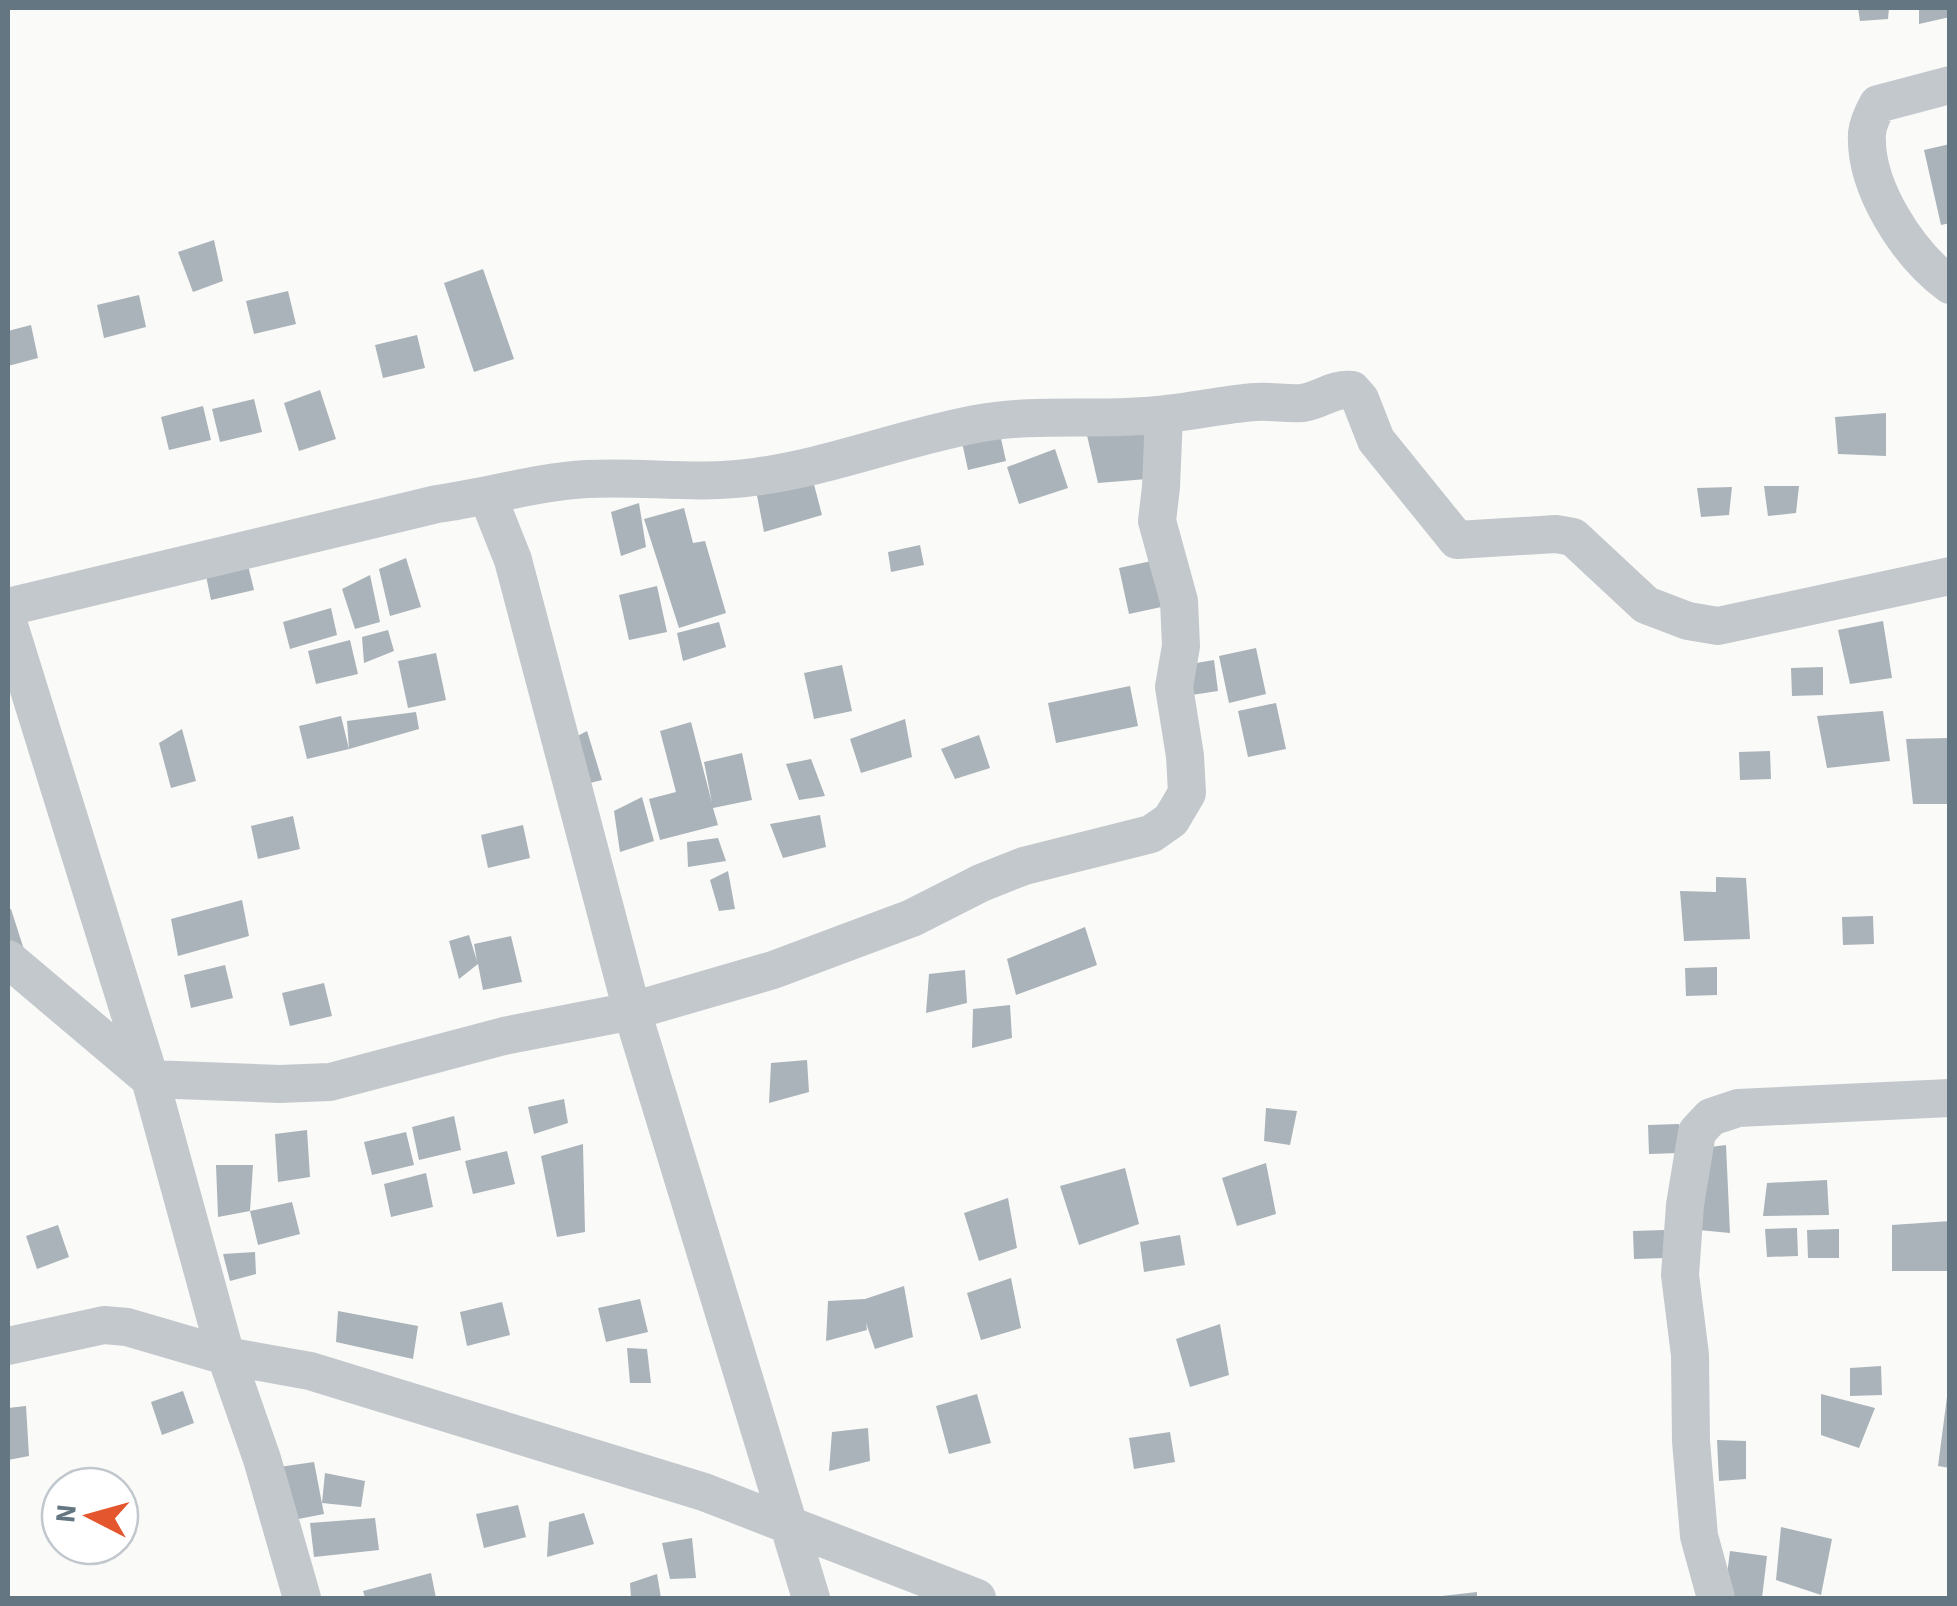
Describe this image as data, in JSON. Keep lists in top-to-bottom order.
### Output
{
  "north": "left"
}
